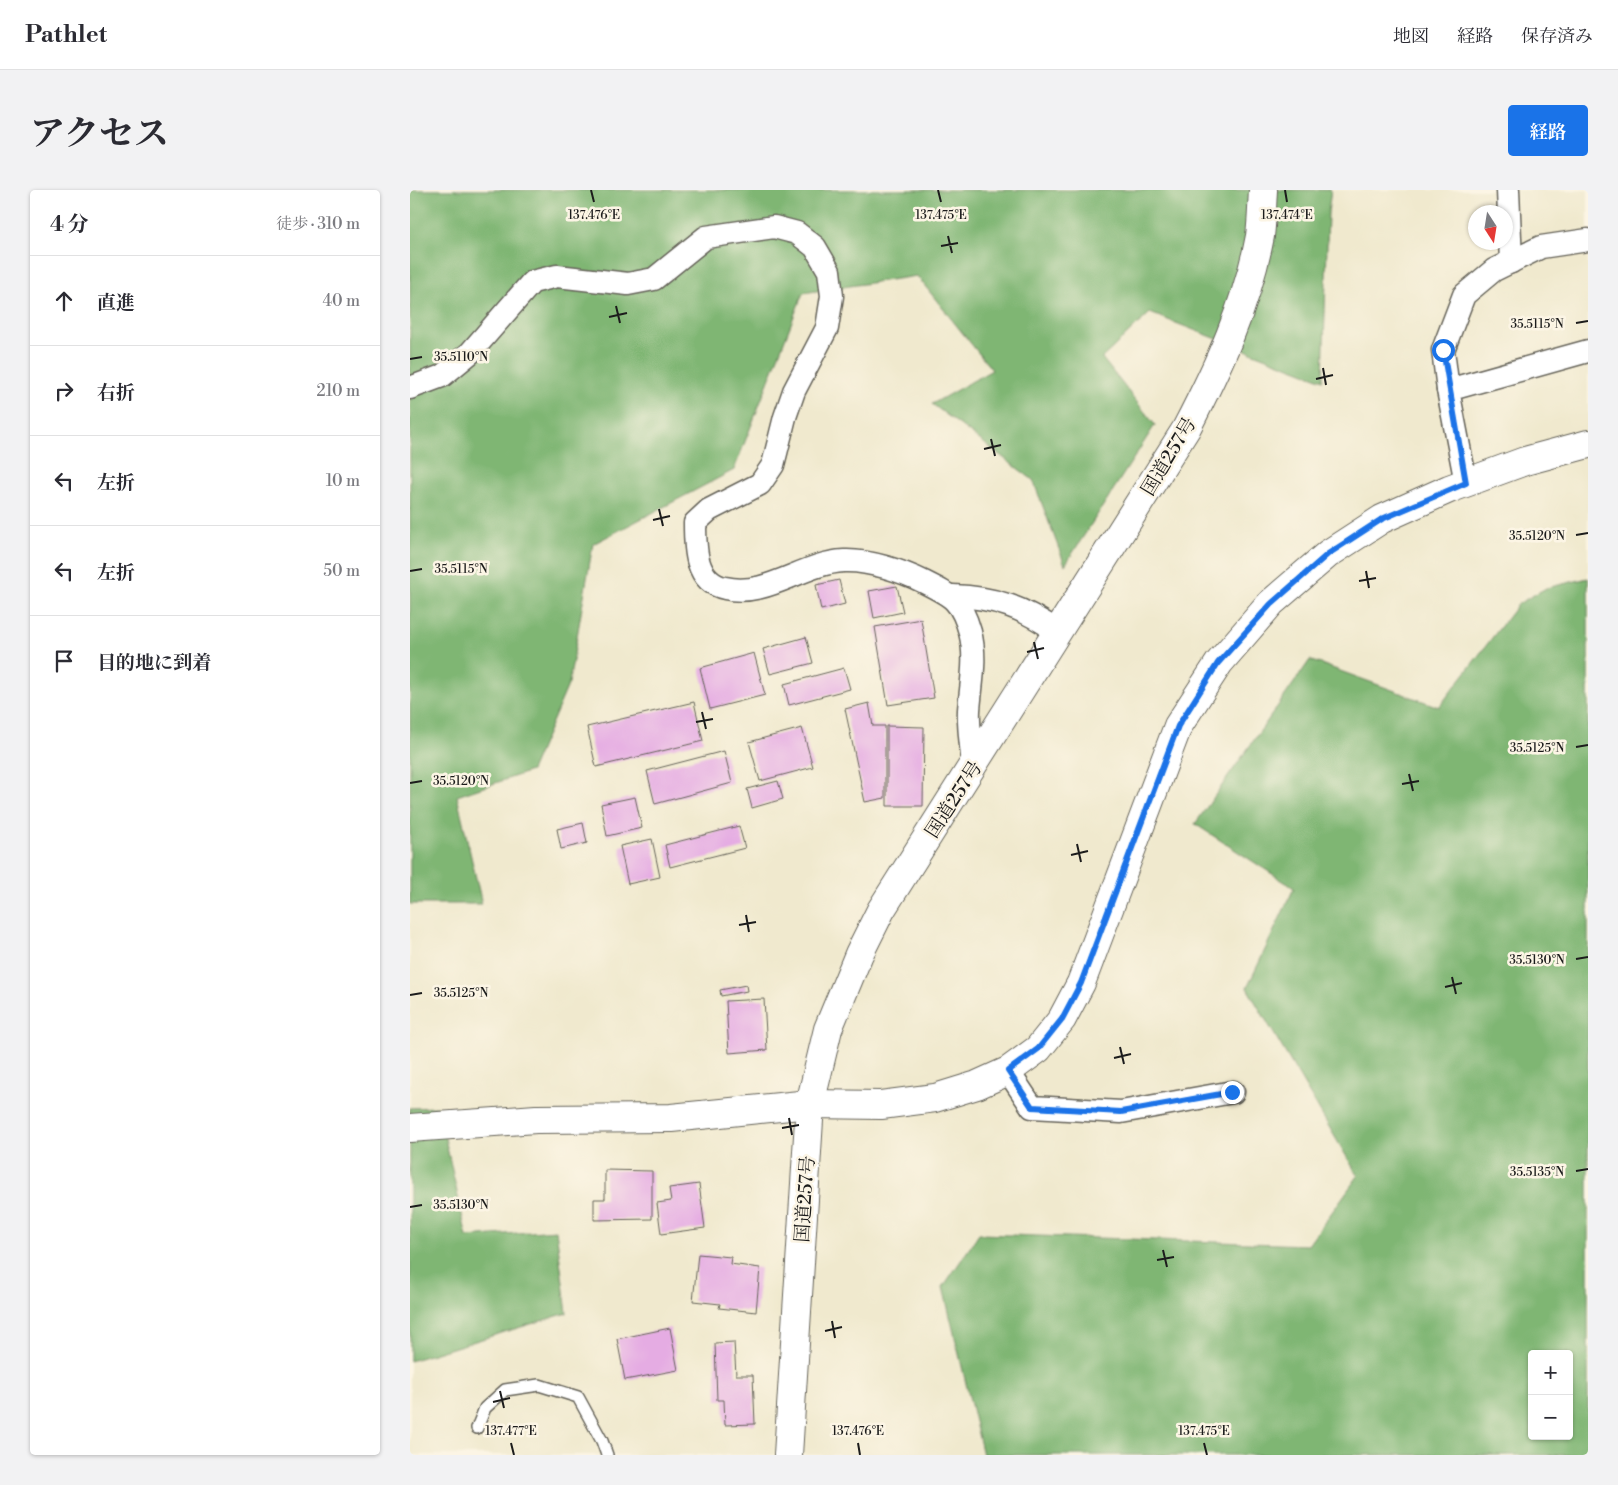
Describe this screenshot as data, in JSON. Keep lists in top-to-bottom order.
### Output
{
  "streets": {
    "main road": ["国道257号"]
  },
  "north": "bottom",
  "page": {
    "header": "Pathlet",
    "nav": ["地図", "経路", "保存済み"],
    "title": "アクセス",
    "buttons": "経路",
    "heading": ["4 分", "徒歩 · 310 m"],
    "list": [
      ["直進", "40 m"],
      ["右折", "210 m"],
      ["左折", "10 m"],
      ["左折", "50 m"],
      "目的地に到着"
    ],
    "map_buttons": ["+", "−"]
  },
  "coordinates": [
    "137.476°E",
    "137.475°E",
    "137.474°E",
    "35.5115°N",
    "35.5110°N",
    "35.5120°N",
    "35.5125°N",
    "35.5130°N",
    "35.5135°N",
    "137.477°E"
  ]
}
